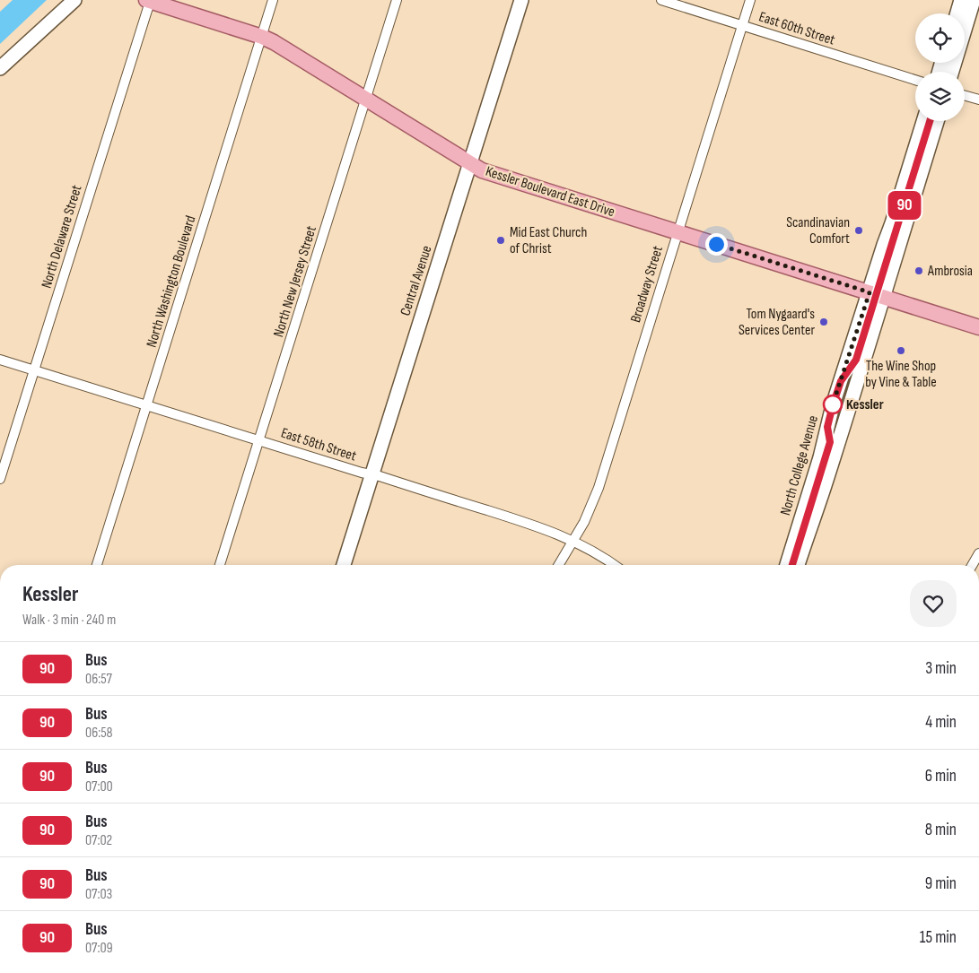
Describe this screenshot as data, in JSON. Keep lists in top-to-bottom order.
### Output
{
  "streets": {
    "main road": ["Kessler Boulevard East Drive", "Central Avenue", "North College Avenue"],
    "street": [
      "East 60th Street",
      "North Delaware Street",
      "North Washington Boulevard",
      "North New Jersey Street",
      "Broadway Street",
      "East 58th Street"
    ]
  },
  "crossings": [
    ["East 60th Street", "Broadway Street"],
    ["Kessler Boulevard East Drive", "North Delaware Street"],
    ["Kessler Boulevard East Drive", "Central Avenue"],
    ["Kessler Boulevard East Drive", "North Washington Boulevard"],
    ["Kessler Boulevard East Drive", "North New Jersey Street"],
    ["Kessler Boulevard East Drive", "Broadway Street"],
    ["Kessler Boulevard East Drive", "North College Avenue"],
    ["North Delaware Street", "East 58th Street"],
    ["Central Avenue", "East 58th Street"],
    ["North Washington Boulevard", "East 58th Street"],
    ["North New Jersey Street", "East 58th Street"],
    ["Broadway Street", "East 58th Street"]
  ],
  "places": [
    "Scandinavian Comfort",
    "Mid East Church of Christ",
    "Ambrosia",
    "Tom Nygaard's Services Center",
    "The Wine Shop by Vine & Table",
    "Kessler"
  ],
  "lines": ["bus line 90"],
  "page": {
    "on_map": "90",
    "heading": ["Kessler", "Walk · 3 min · 240 m"],
    "list": [
      {
        "mark": "90",
        "name": "Bus",
        "note": "06:57",
        "value": "3 min"
      },
      {
        "mark": "90",
        "name": "Bus",
        "note": "06:58",
        "value": "4 min"
      },
      {
        "mark": "90",
        "name": "Bus",
        "note": "07:00",
        "value": "6 min"
      },
      {
        "mark": "90",
        "name": "Bus",
        "note": "07:02",
        "value": "8 min"
      },
      {
        "mark": "90",
        "name": "Bus",
        "note": "07:03",
        "value": "9 min"
      },
      {
        "mark": "90",
        "name": "Bus",
        "note": "07:09",
        "value": "15 min"
      }
    ]
  }
}
